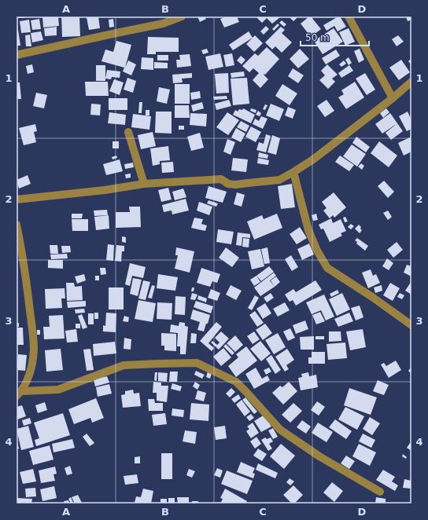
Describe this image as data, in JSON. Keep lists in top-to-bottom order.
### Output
{
  "scale_bar": "50 m",
  "grid": {
    "columns": [
      "A",
      "B",
      "C",
      "D"
    ],
    "rows": [
      "1",
      "2",
      "3",
      "4"
    ]
  }
}
